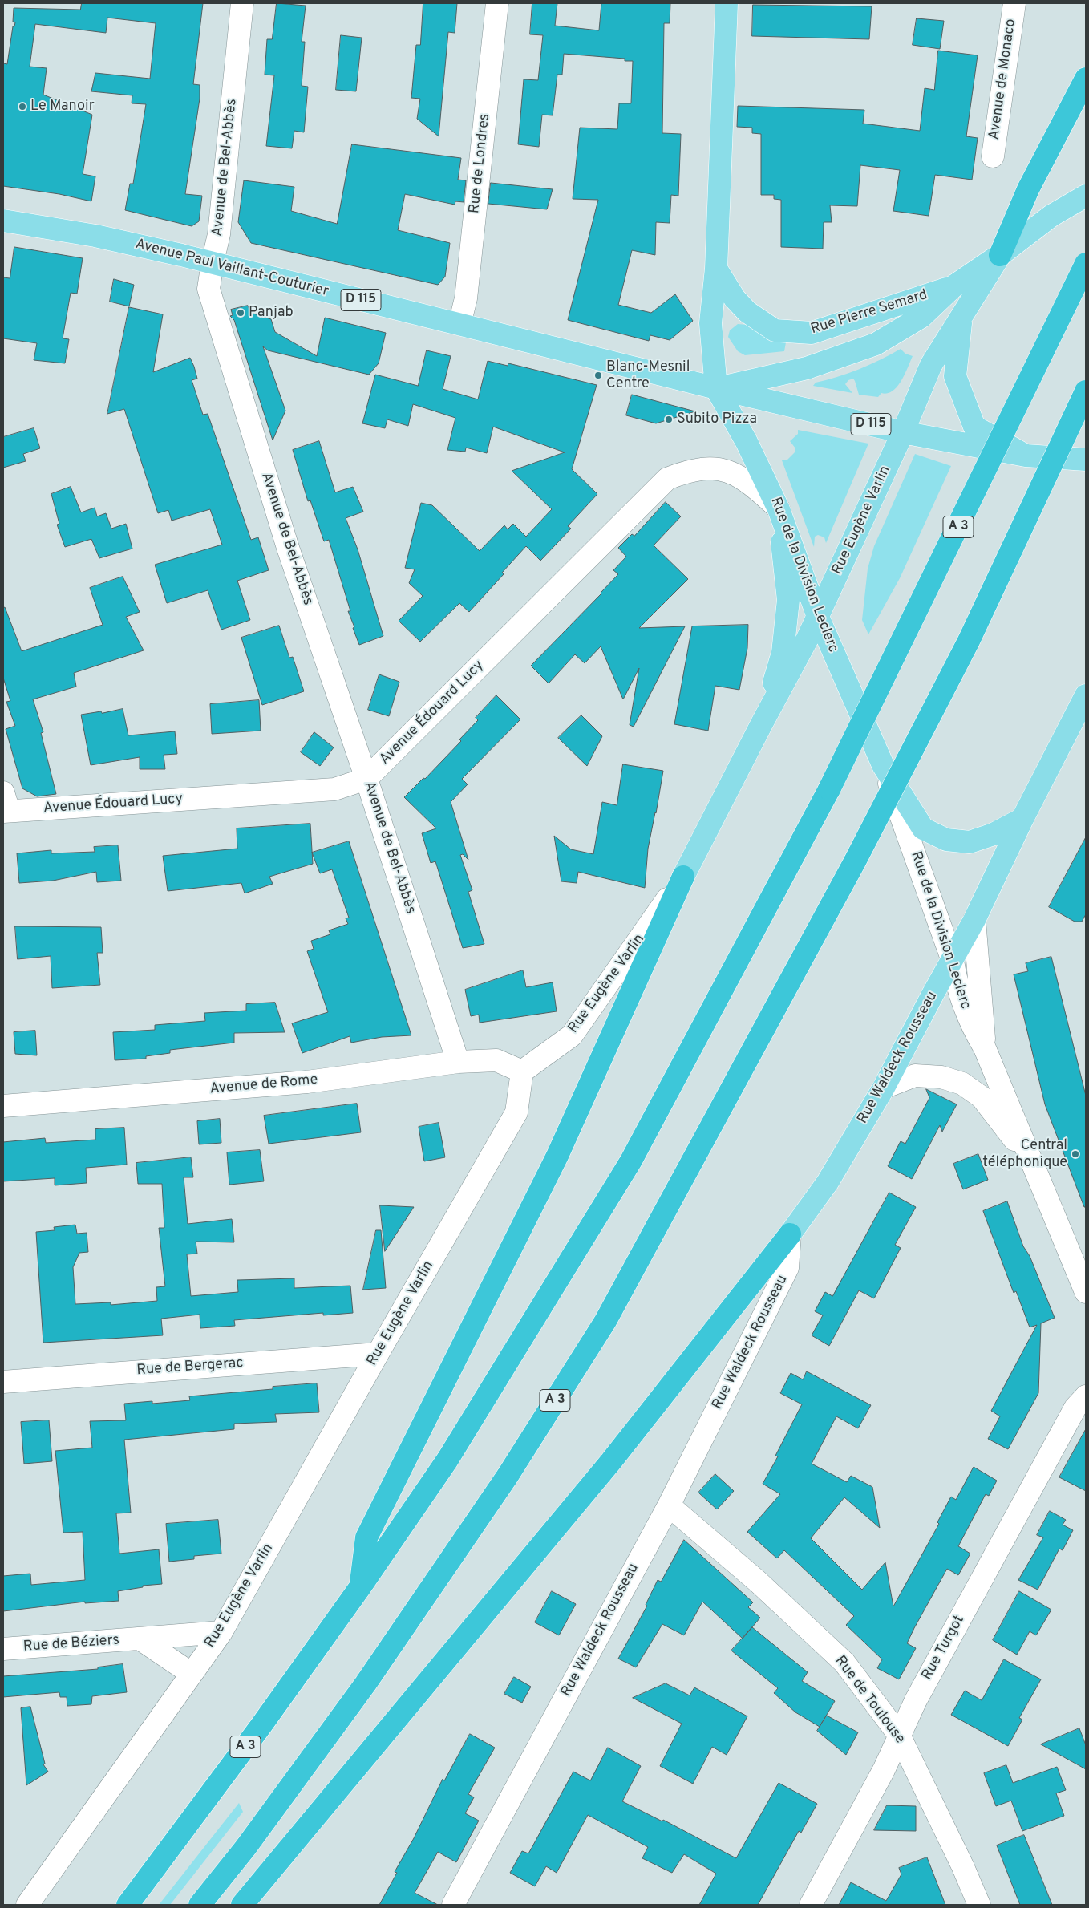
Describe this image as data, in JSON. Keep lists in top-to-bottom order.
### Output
{
  "streets": {
    "highway": ["A 3"],
    "main road": [
      "Avenue Paul Vaillant-Couturier",
      "D 115",
      "Rue Pierre Semard",
      "Rue Eugène Varlin",
      "Rue de la Division Leclerc",
      "Rue Waldeck Rousseau"
    ],
    "street": [
      "Avenue de Monaco",
      "Rue de Londres",
      "Avenue de Bel-Abbès",
      "Avenue Édouard Lucy",
      "Avenue de Rome",
      "Rue de Bergerac",
      "Rue de Béziers",
      "Rue Turgot",
      "Rue de Toulouse"
    ]
  },
  "crossings": [
    ["Rue de Londres", "Avenue Paul Vaillant-Couturier"],
    ["Avenue de Bel-Abbès", "Avenue Paul Vaillant-Couturier"],
    ["Avenue de Bel-Abbès", "Avenue Édouard Lucy"],
    ["Avenue de Bel-Abbès", "Avenue de Rome"],
    ["Avenue Paul Vaillant-Couturier", "Rue Pierre Semard"],
    ["Avenue Paul Vaillant-Couturier", "Rue Eugène Varlin"],
    ["Avenue Paul Vaillant-Couturier", "Rue de la Division Leclerc"],
    ["Rue Eugène Varlin", "Rue de la Division Leclerc"],
    ["Rue Eugène Varlin", "Avenue Édouard Lucy"],
    ["Rue Eugène Varlin", "Avenue de Rome"],
    ["Rue Eugène Varlin", "Rue de Bergerac"],
    ["Rue Eugène Varlin", "Rue de Béziers"],
    ["Rue de la Division Leclerc", "Avenue Édouard Lucy"],
    ["Rue de la Division Leclerc", "Rue Waldeck Rousseau"],
    ["Rue Waldeck Rousseau", "Rue de Toulouse"],
    ["Rue Turgot", "Rue de Toulouse"]
  ],
  "places": [
    "Le Manoir",
    "Panjab",
    "Blanc-Mesnil Centre",
    "Subito Pizza",
    "Central téléphonique"
  ]
}
